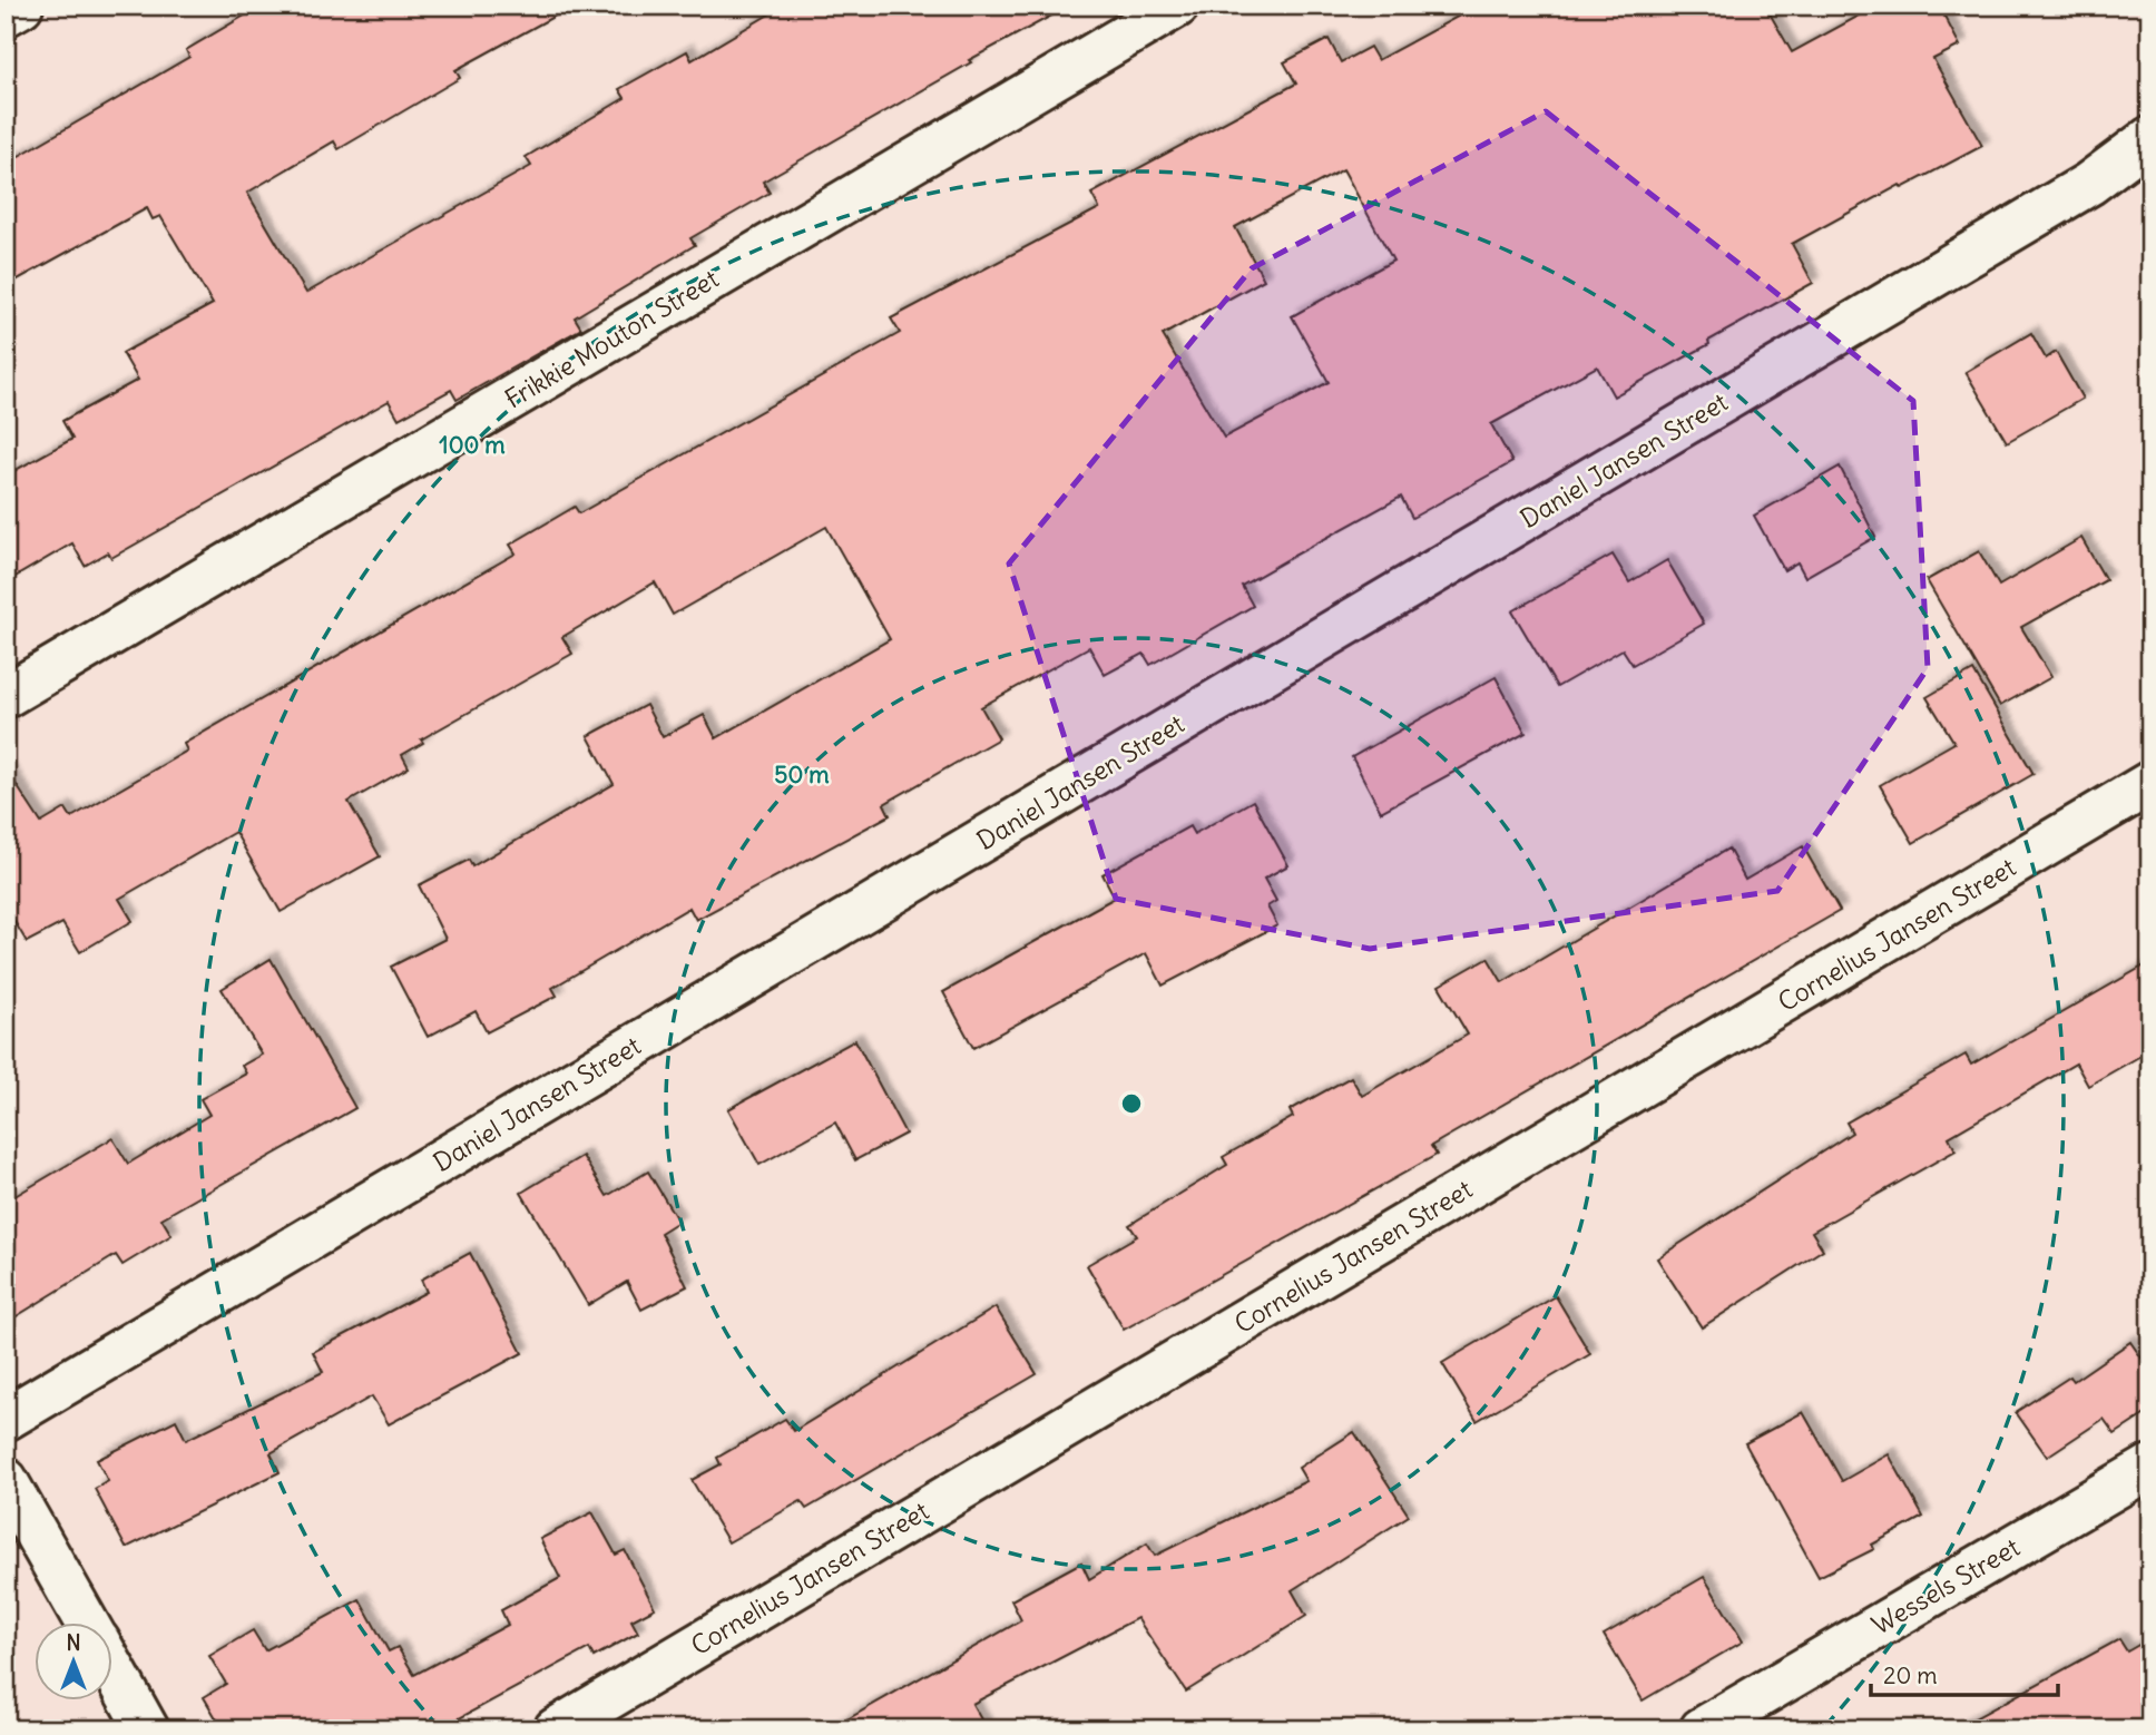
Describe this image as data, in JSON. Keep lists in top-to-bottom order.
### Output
{
  "streets": {
    "street": [
      "Frikkie Mouton Street",
      "Daniel Jansen Street",
      "Cornelius Jansen Street",
      "Wessels Street"
    ]
  },
  "scale_bar": "20 m",
  "north": "top",
  "rings": ["100 m", "50 m"]
}
